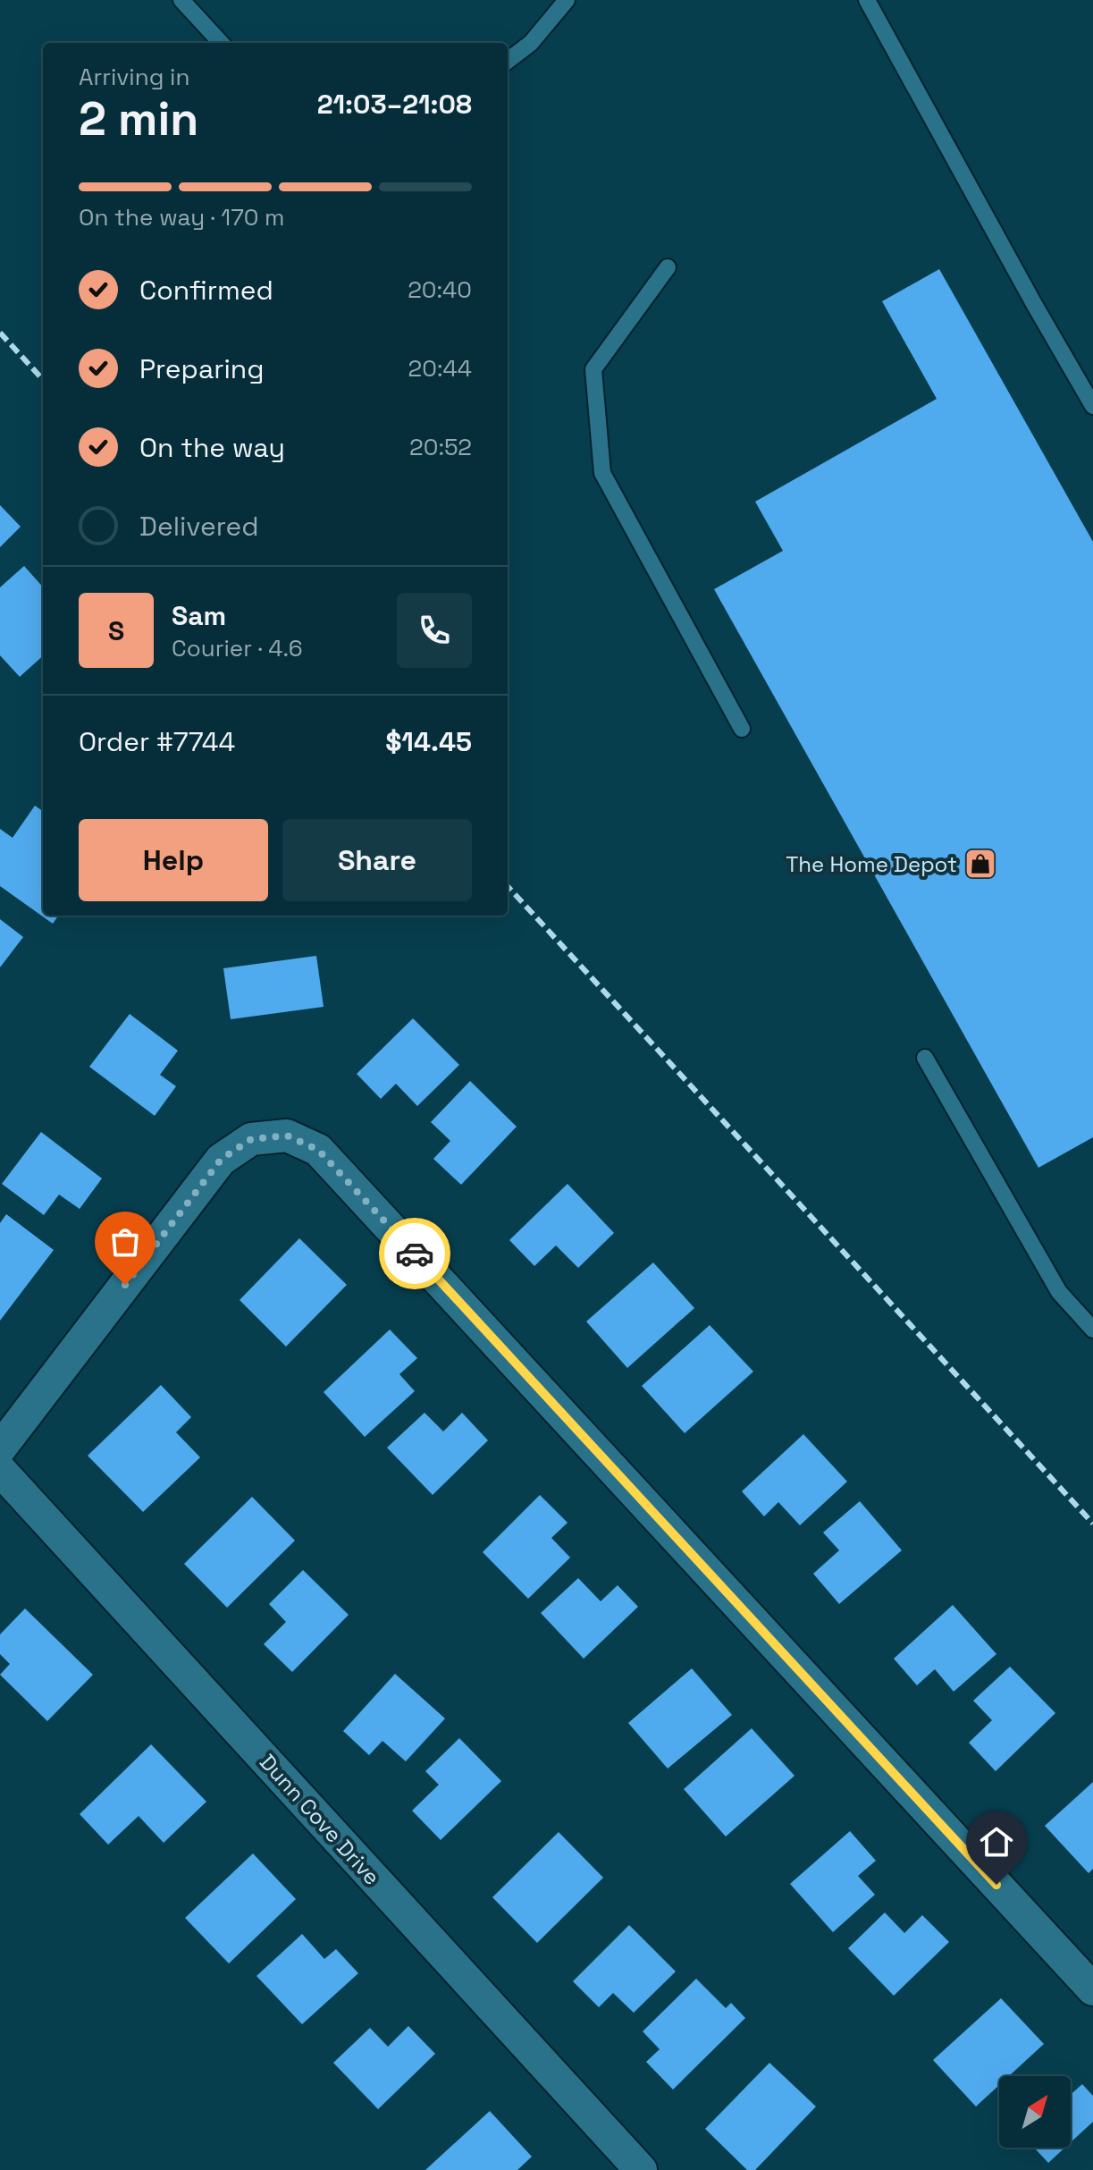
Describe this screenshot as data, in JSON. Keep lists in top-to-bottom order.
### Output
{
  "streets": {
    "street": ["Dunn Cove Drive"]
  },
  "places": {
    "shop": ["The Home Depot"]
  },
  "north": "top right",
  "page": {
    "heading": ["2 min", "Arriving in", "21:03–21:08"],
    "panel": [
      "Sam",
      "Courier · 4.6",
      "Order #7744",
      "$14.45"
    ],
    "bar": "On the way · 170 m",
    "list": [
      ["Confirmed", "20:40"],
      ["Preparing", "20:44"],
      ["On the way", "20:52"],
      "Delivered"
    ],
    "round": "S",
    "buttons": ["Help", "Share"]
  }
}
